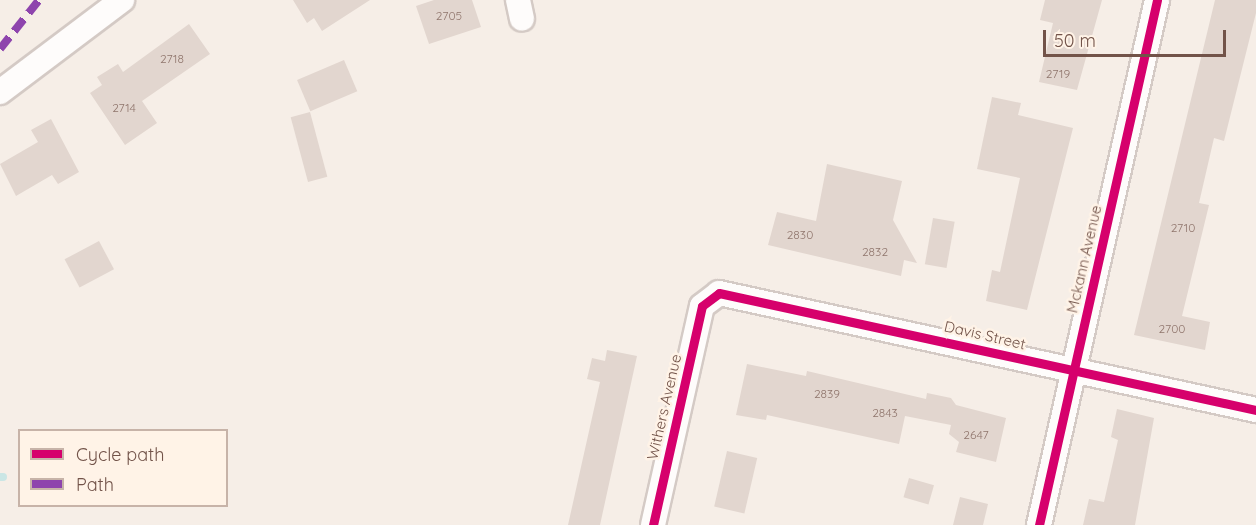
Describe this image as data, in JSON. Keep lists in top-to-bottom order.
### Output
{
  "streets": {
    "street": ["Mckann Avenue", "Davis Street", "Withers Avenue"]
  },
  "crossings": [
    ["Mckann Avenue", "Davis Street"],
    ["Davis Street", "Withers Avenue"]
  ],
  "house_numbers": [
    "2705",
    "2718",
    "2719",
    "2714",
    "2710",
    "2830",
    "2832",
    "2700",
    "2839",
    "2843",
    "2647"
  ],
  "legend": ["Cycle path", "Path"],
  "scale_bar": "50 m"
}
